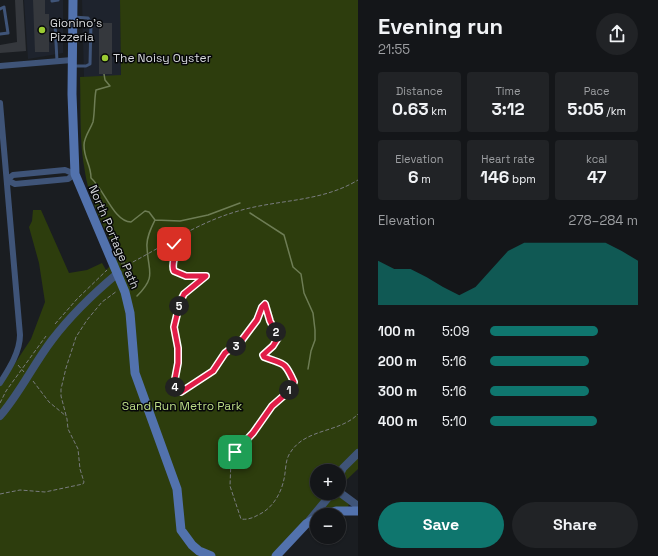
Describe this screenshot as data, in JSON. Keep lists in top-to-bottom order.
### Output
{
  "streets": {
    "main road": ["North Portage Path"]
  },
  "parks": ["Sand Run Metro Park"],
  "places": ["Gionino's Pizzeria", "The Noisy Oyster"],
  "page": {
    "heading": ["Evening run", "21:55"],
    "stats": [
      ["Distance", "0.63 km"],
      ["Time", "3:12"],
      ["Pace", "5:05 /km"],
      ["Elevation", "6 m"],
      ["Heart rate", "146 bpm"],
      ["kcal", "47"]
    ],
    "chart": ["Elevation", "278–284 m"],
    "pins": [
      "5",
      "2",
      "3",
      "4",
      "1"
    ],
    "list": [
      {
        "name": "100 m",
        "note": "5:09"
      },
      {
        "name": "200 m",
        "note": "5:16"
      },
      {
        "name": "300 m",
        "note": "5:16"
      },
      {
        "name": "400 m",
        "note": "5:10"
      }
    ],
    "map_buttons": ["+", "−"],
    "buttons": ["Save", "Share"]
  }
}
